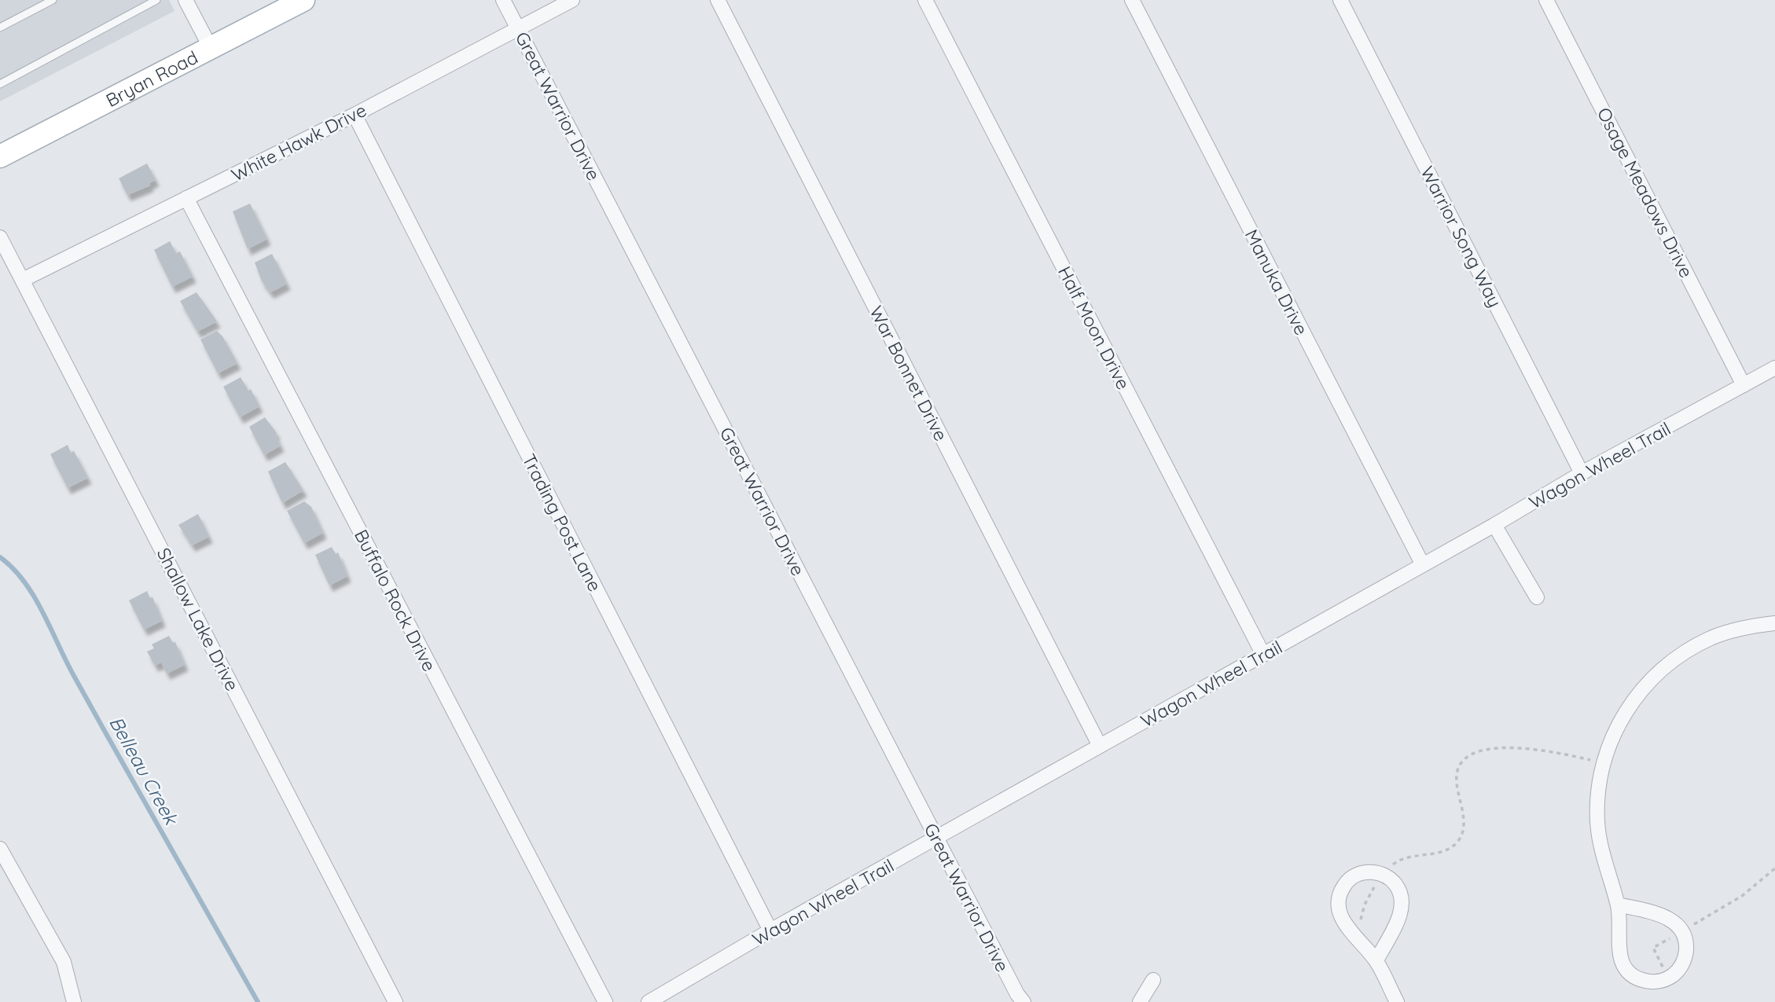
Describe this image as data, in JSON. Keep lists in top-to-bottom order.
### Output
{
  "streets": {
    "main road": ["Bryan Road"],
    "street": [
      "Great Warrior Drive",
      "White Hawk Drive",
      "Osage Meadows Drive",
      "Warrior Song Way",
      "Manuka Drive",
      "Half Moon Drive",
      "War Bonnet Drive",
      "Wagon Wheel Trail",
      "Trading Post Lane",
      "Buffalo Rock Drive",
      "Shallow Lake Drive"
    ]
  },
  "crossings": [
    ["Great Warrior Drive", "White Hawk Drive"],
    ["Great Warrior Drive", "Wagon Wheel Trail"],
    ["White Hawk Drive", "Trading Post Lane"],
    ["White Hawk Drive", "Buffalo Rock Drive"],
    ["White Hawk Drive", "Shallow Lake Drive"],
    ["Osage Meadows Drive", "Wagon Wheel Trail"],
    ["Warrior Song Way", "Wagon Wheel Trail"],
    ["Manuka Drive", "Wagon Wheel Trail"],
    ["Half Moon Drive", "Wagon Wheel Trail"],
    ["War Bonnet Drive", "Wagon Wheel Trail"],
    ["Wagon Wheel Trail", "Trading Post Lane"]
  ],
  "water": ["Belleau Creek"]
}
